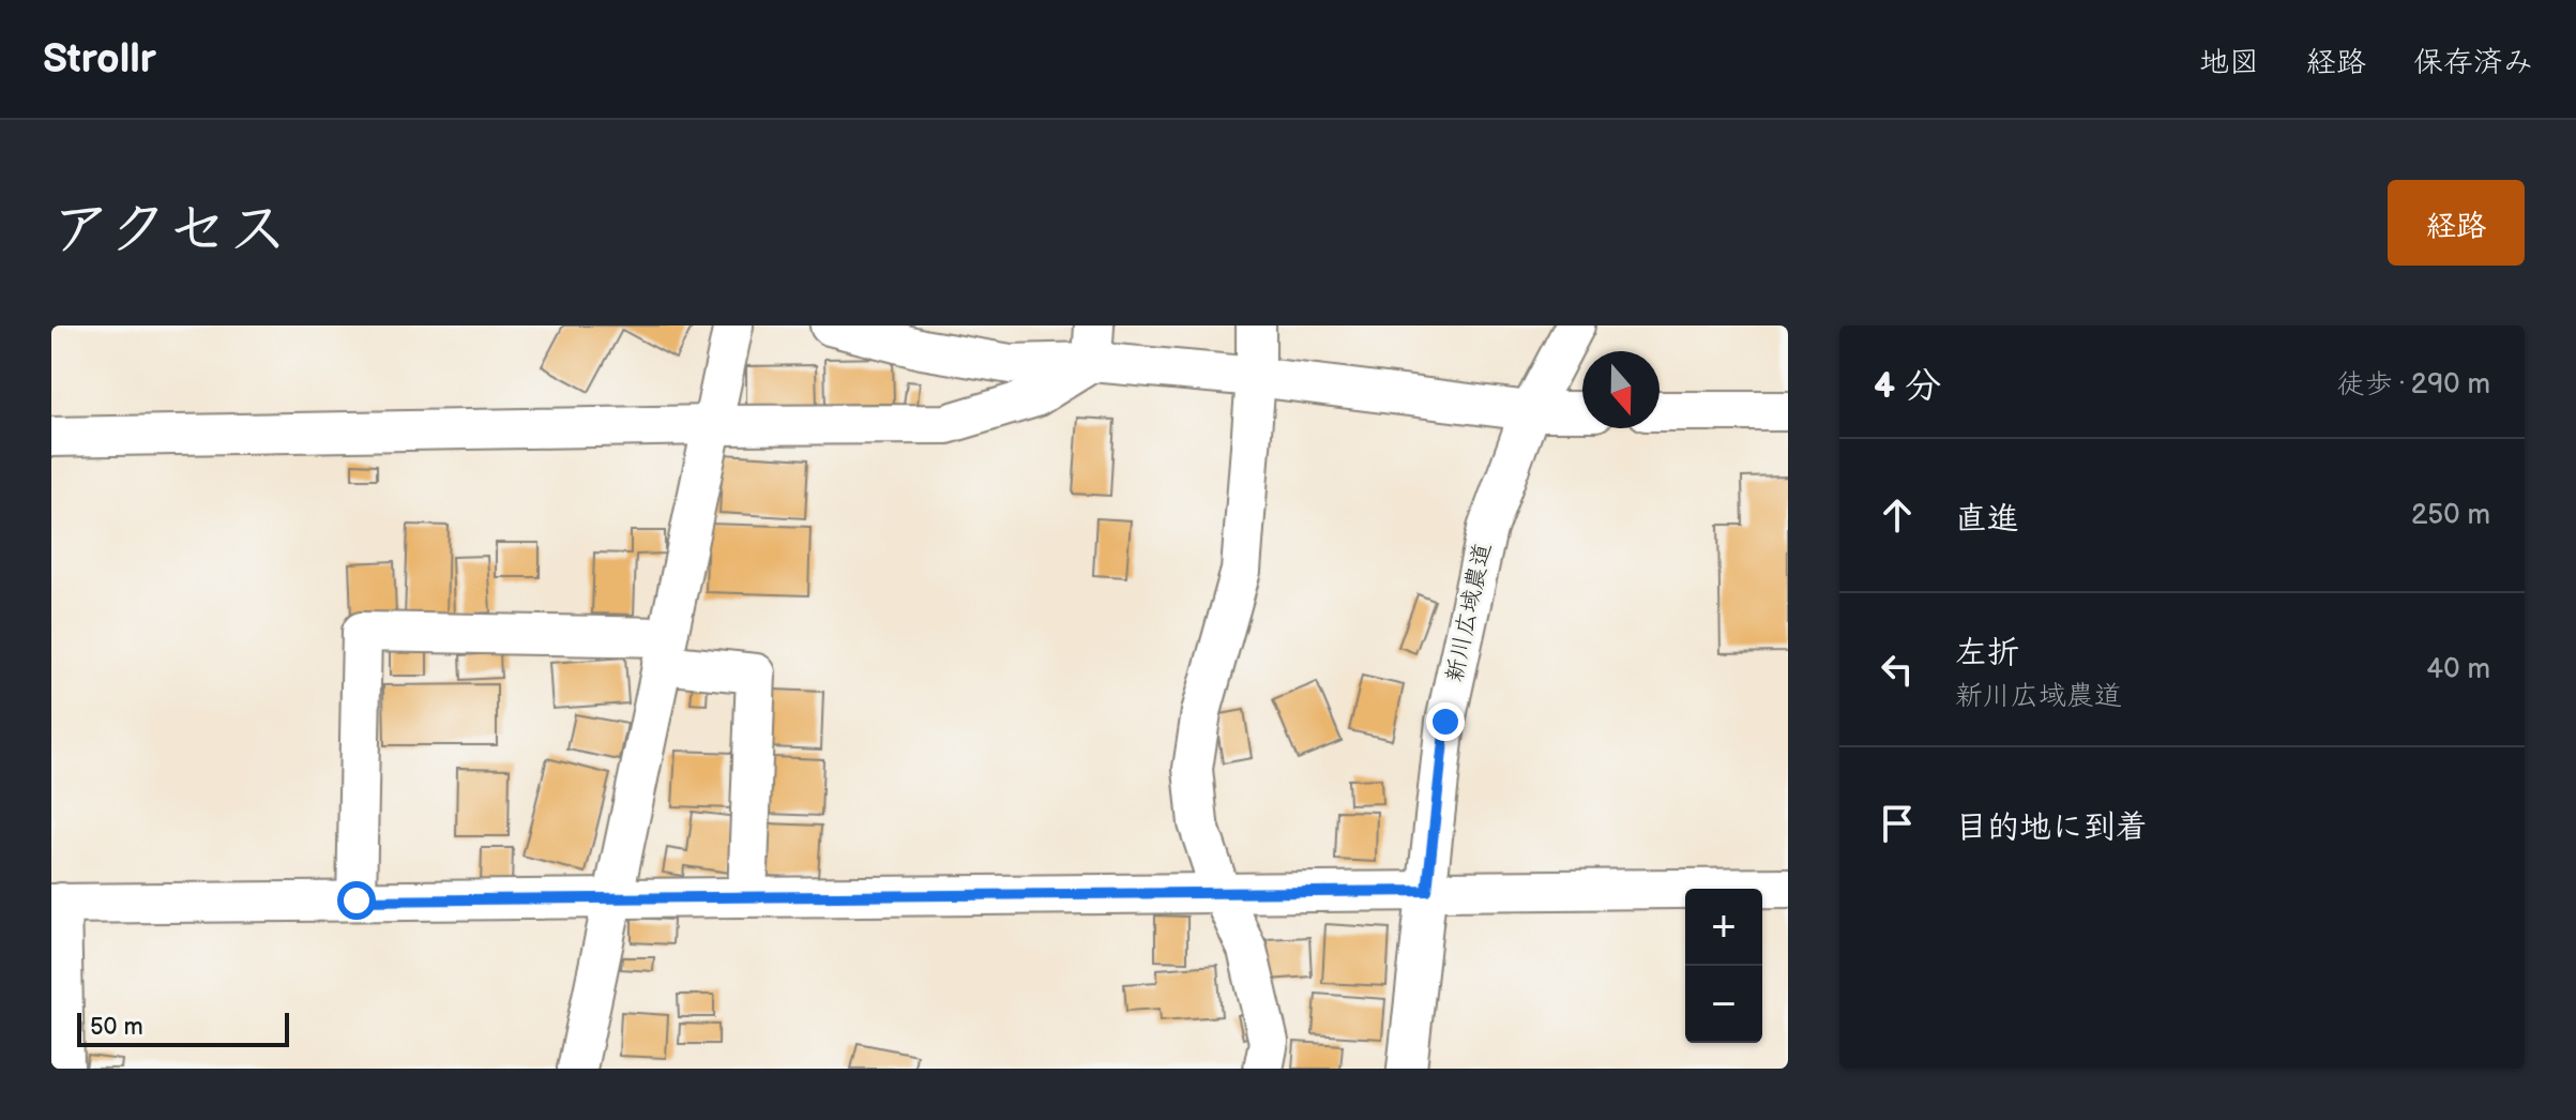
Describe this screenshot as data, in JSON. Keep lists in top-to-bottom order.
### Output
{
  "streets": {
    "street": ["新川広域農道"]
  },
  "scale_bar": "50 m",
  "north": "bottom",
  "page": {
    "header": "Strollr",
    "nav": ["地図", "経路", "保存済み"],
    "title": "アクセス",
    "buttons": "経路",
    "heading": ["4 分", "徒歩 · 290 m"],
    "list": [
      ["直進", "250 m"],
      ["左折", "新川広域農道", "40 m"],
      "目的地に到着"
    ],
    "map_buttons": ["+", "−"],
    "scale": "50 m"
  }
}
